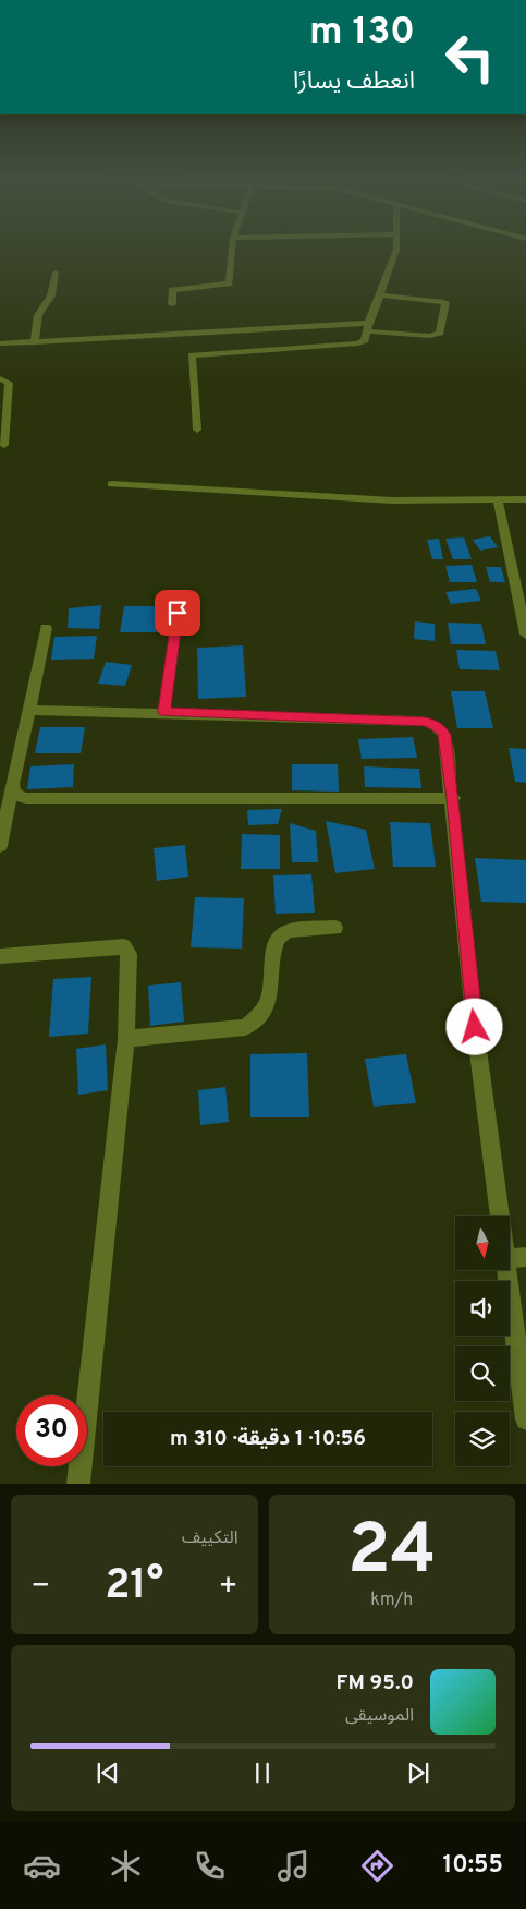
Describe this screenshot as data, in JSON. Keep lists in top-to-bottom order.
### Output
{
  "north": "bottom",
  "page": {
    "turn": ["130 m", "انعطف يسارًا"],
    "limit": "30",
    "trip": "10:56 · 1 دقيقة · 310 m",
    "tile": [
      ["24", "km/h"],
      "التكييف"
    ],
    "heat": ["−", "21°", "+"],
    "song": ["95.0 FM", "الموسيقى"],
    "tabs": "10:55"
  }
}
